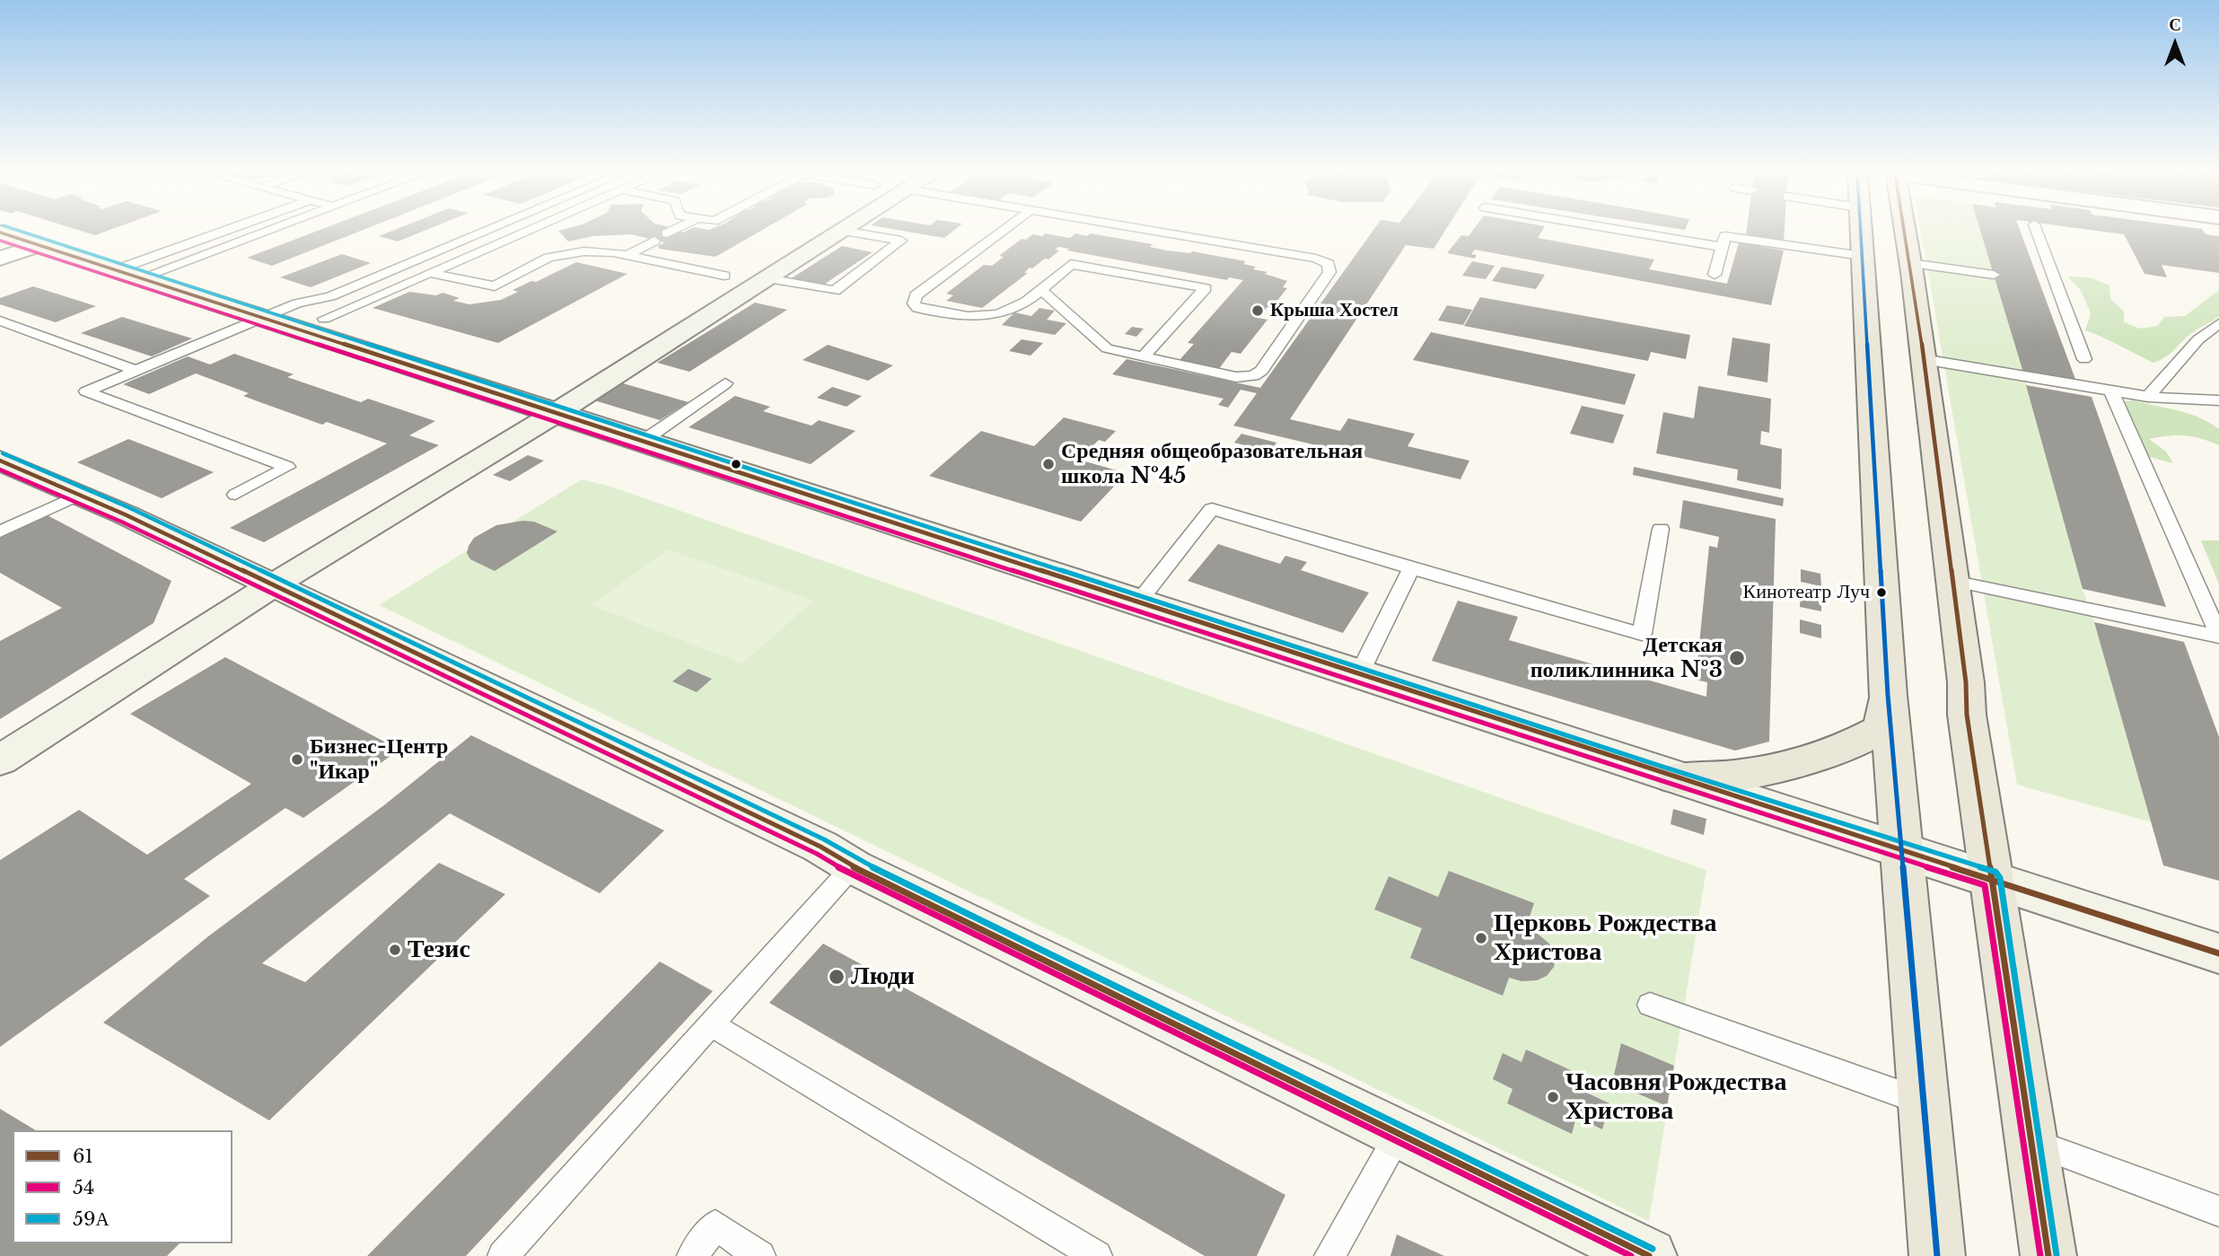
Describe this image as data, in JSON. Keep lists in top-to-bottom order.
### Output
{
  "places": [
    "Крыша Хостел",
    "Средняя общеобразовательная школа №45",
    "Кинотеатр Луч",
    "Детская поликлинника №3",
    "Бизнес-Центр \"Икар\"",
    "Церковь Рождества Христова",
    "Тезис",
    "Люди",
    "Часовня Рождества Христова"
  ],
  "lines": ["transit line 61", "transit line 59А", "transit line 54"],
  "legend": ["61", "54", "59А"],
  "north": "top"
}
